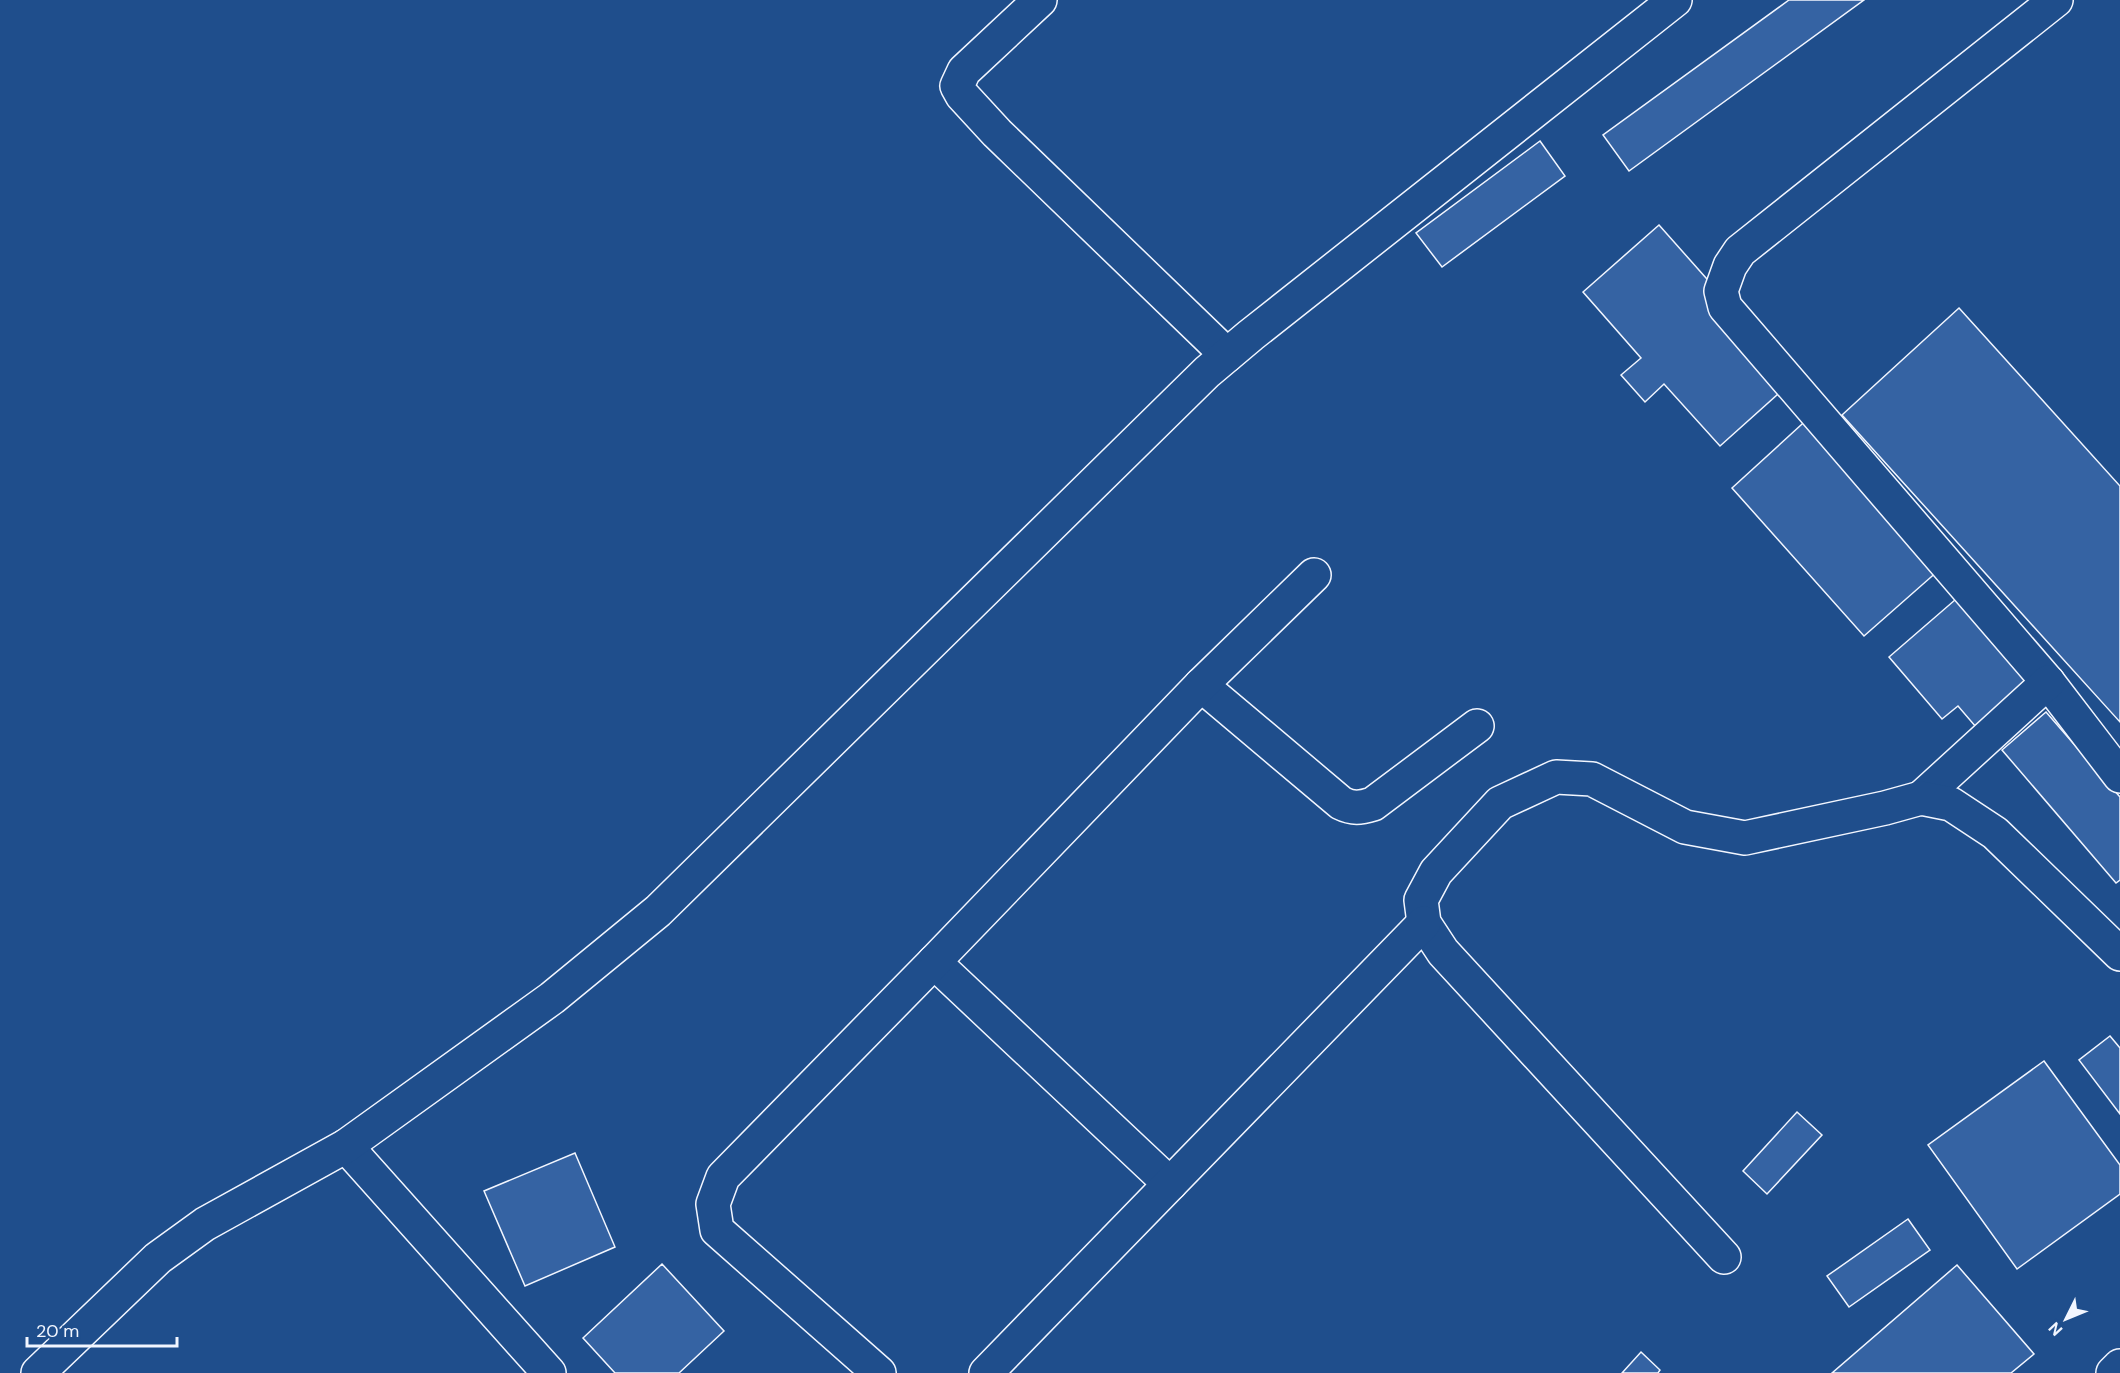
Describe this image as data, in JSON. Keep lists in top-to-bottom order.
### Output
{
  "scale_bar": "20 m",
  "north": "bottom left"
}
